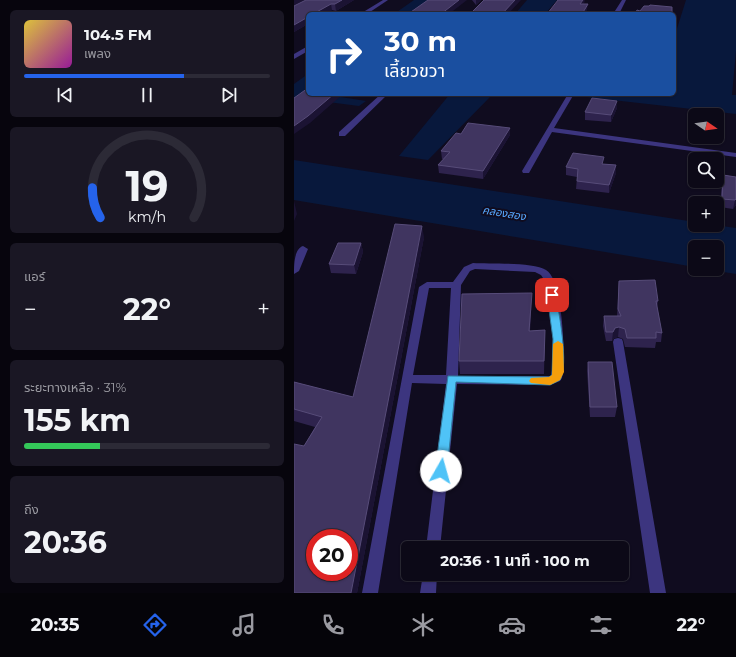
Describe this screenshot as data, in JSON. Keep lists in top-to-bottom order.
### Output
{
  "water": ["คลองสอง"],
  "north": "right",
  "page": {
    "turn": ["30 m", "เลี้ยวขวา"],
    "song": ["104.5 FM", "เพลง"],
    "map_buttons": ["+", "−"],
    "tile": [
      "แอร์",
      ["ระยะทางเหลือ · 31%", "155 km"],
      ["ถึง", "20:36"]
    ],
    "heat": ["−", "22°", "+"],
    "limit": "20",
    "trip": "20:36 · 1 นาที · 100 m",
    "tabs": ["20:35", "22°"],
    "gauge": ["19", "km/h"]
  }
}
